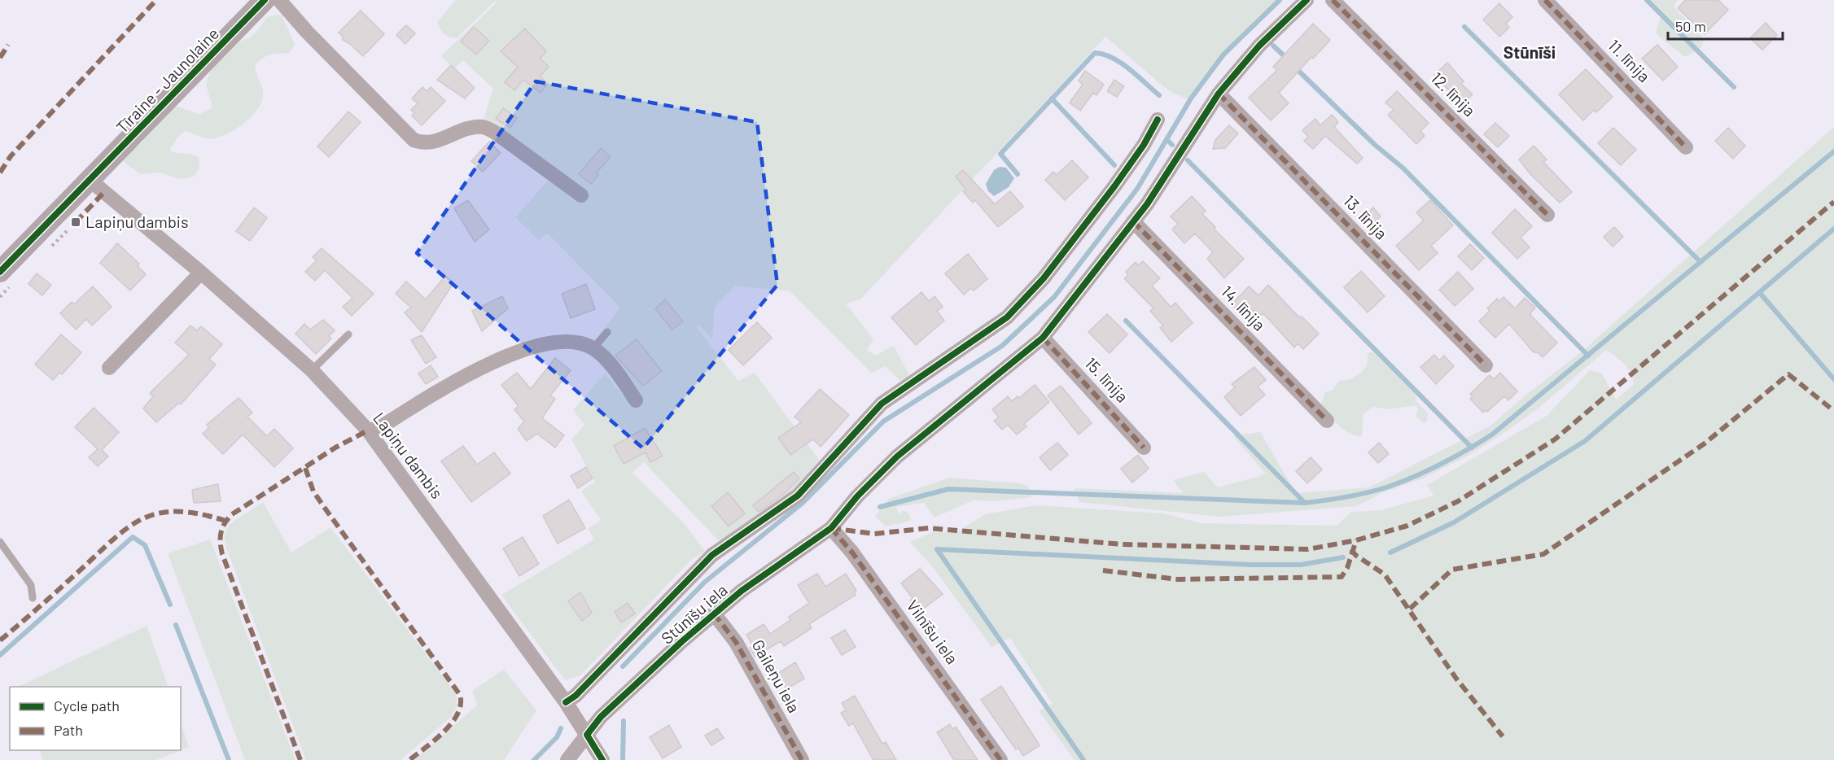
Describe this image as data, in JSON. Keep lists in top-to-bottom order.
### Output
{
  "streets": {
    "main road": ["Tīraine - Jaunolaine"],
    "street": [
      "11. līnija",
      "12. līnija",
      "13. līnija",
      "14. līnija",
      "15. līnija",
      "Lapiņu dambis",
      "Stūnīšu iela",
      "Vilnīšu iela",
      "Gaileņu iela"
    ]
  },
  "crossings": [
    ["Tīraine - Jaunolaine", "Lapiņu dambis"],
    ["13. līnija", "Stūnīšu iela"],
    ["14. līnija", "Stūnīšu iela"],
    ["15. līnija", "Stūnīšu iela"],
    ["Lapiņu dambis", "Stūnīšu iela"],
    ["Stūnīšu iela", "Vilnīšu iela"],
    ["Stūnīšu iela", "Gaileņu iela"]
  ],
  "districts": ["Stūnīši"],
  "places": {
    "transit": ["Lapiņu dambis"]
  },
  "legend": ["Cycle path", "Path"],
  "scale_bar": "50 m"
}
